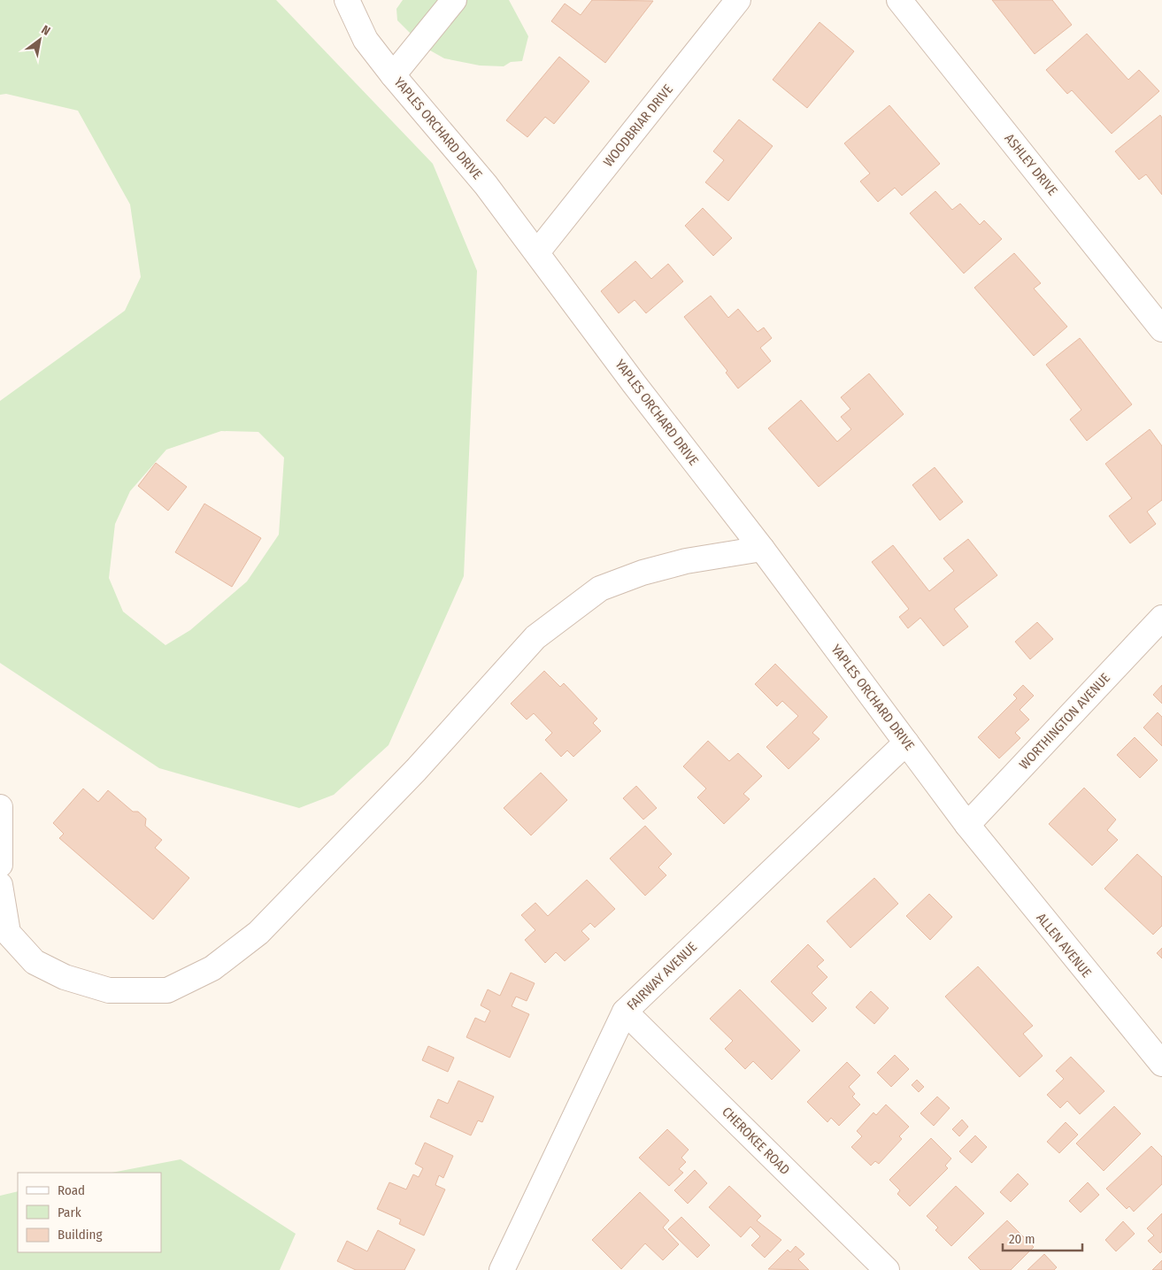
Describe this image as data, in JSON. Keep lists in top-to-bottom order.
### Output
{
  "streets": {
    "street": [
      "WOODBRIAR DRIVE",
      "YAPLES ORCHARD DRIVE",
      "ASHLEY DRIVE",
      "WORTHINGTON AVENUE",
      "ALLEN AVENUE",
      "FAIRWAY AVENUE",
      "CHEROKEE ROAD"
    ]
  },
  "crossings": [
    ["WOODBRIAR DRIVE", "YAPLES ORCHARD DRIVE"],
    ["YAPLES ORCHARD DRIVE", "WORTHINGTON AVENUE"],
    ["YAPLES ORCHARD DRIVE", "ALLEN AVENUE"],
    ["YAPLES ORCHARD DRIVE", "FAIRWAY AVENUE"],
    ["WORTHINGTON AVENUE", "ALLEN AVENUE"],
    ["FAIRWAY AVENUE", "CHEROKEE ROAD"]
  ],
  "legend": ["Road", "Park", "Building"],
  "scale_bar": "20 m",
  "north": "top right"
}
